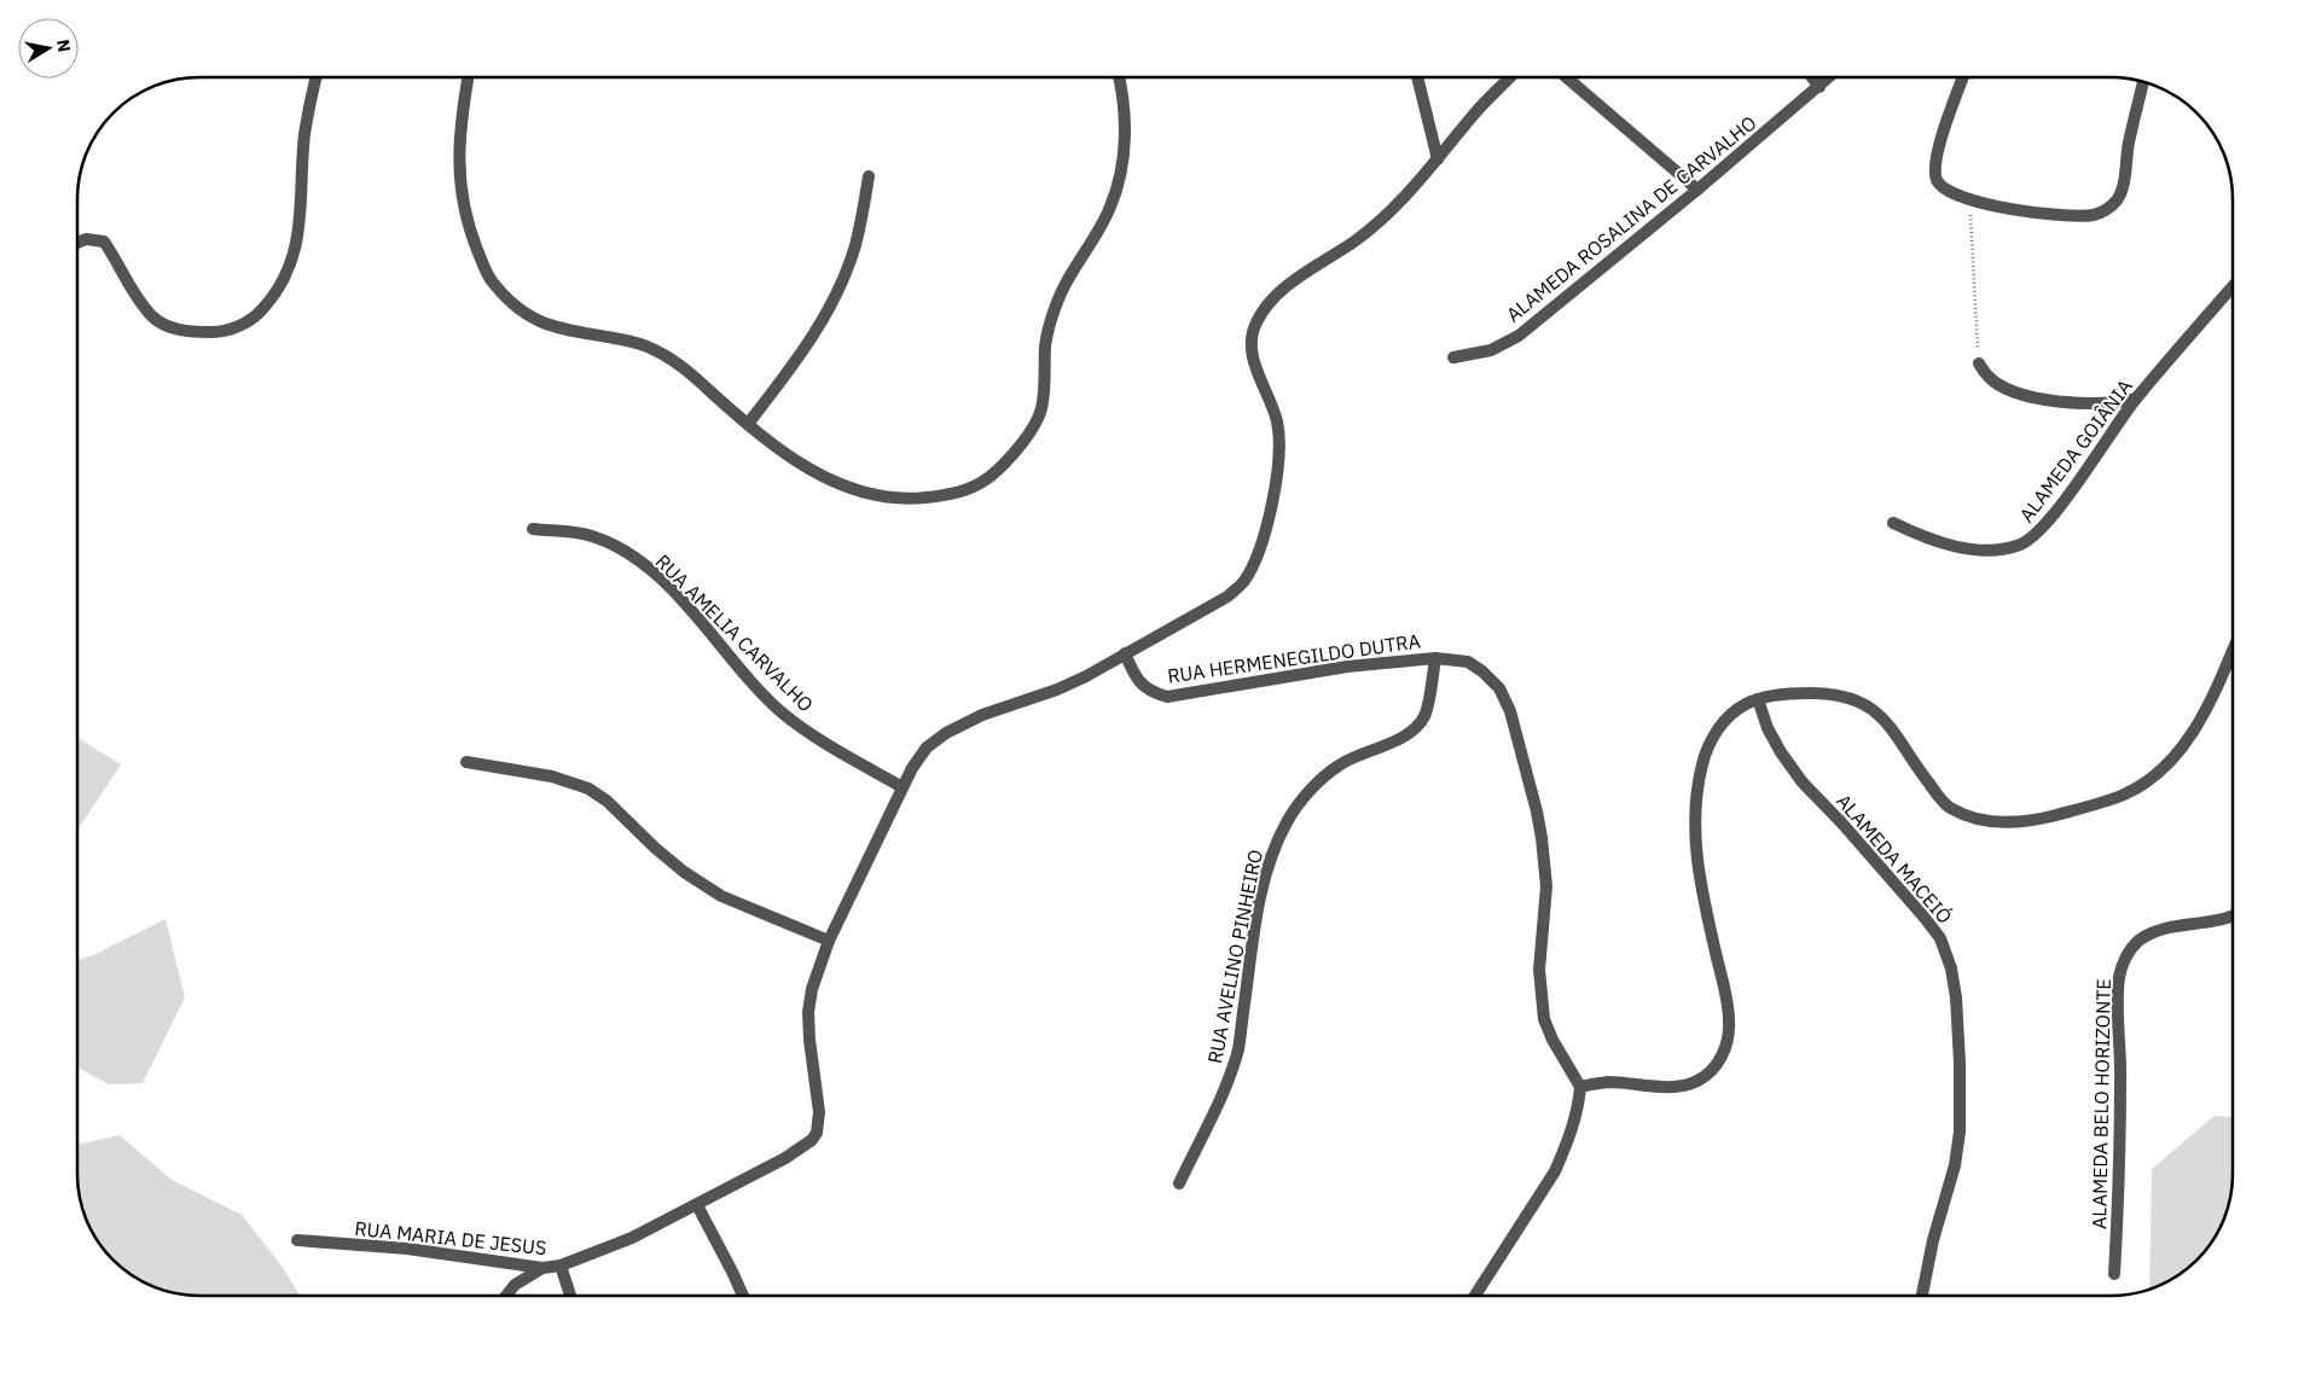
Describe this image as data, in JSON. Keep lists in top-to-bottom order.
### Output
{
  "streets": {
    "street": [
      "ALAMEDA ROSALINA DE CARVALHO",
      "ALAMEDA GOIÂNIA",
      "RUA AMELIA CARVALHO",
      "RUA HERMENEGILDO DUTRA",
      "ALAMEDA MACEIÓ",
      "RUA AVELINO PINHEIRO",
      "ALAMEDA BELO HORIZONTE",
      "RUA MARIA DE JESUS"
    ]
  },
  "crossings": [
    ["RUA AMELIA CARVALHO", "RUA MARIA DE JESUS"],
    ["RUA HERMENEGILDO DUTRA", "RUA AVELINO PINHEIRO"],
    ["RUA HERMENEGILDO DUTRA", "RUA MARIA DE JESUS"]
  ],
  "north": "right"
}
